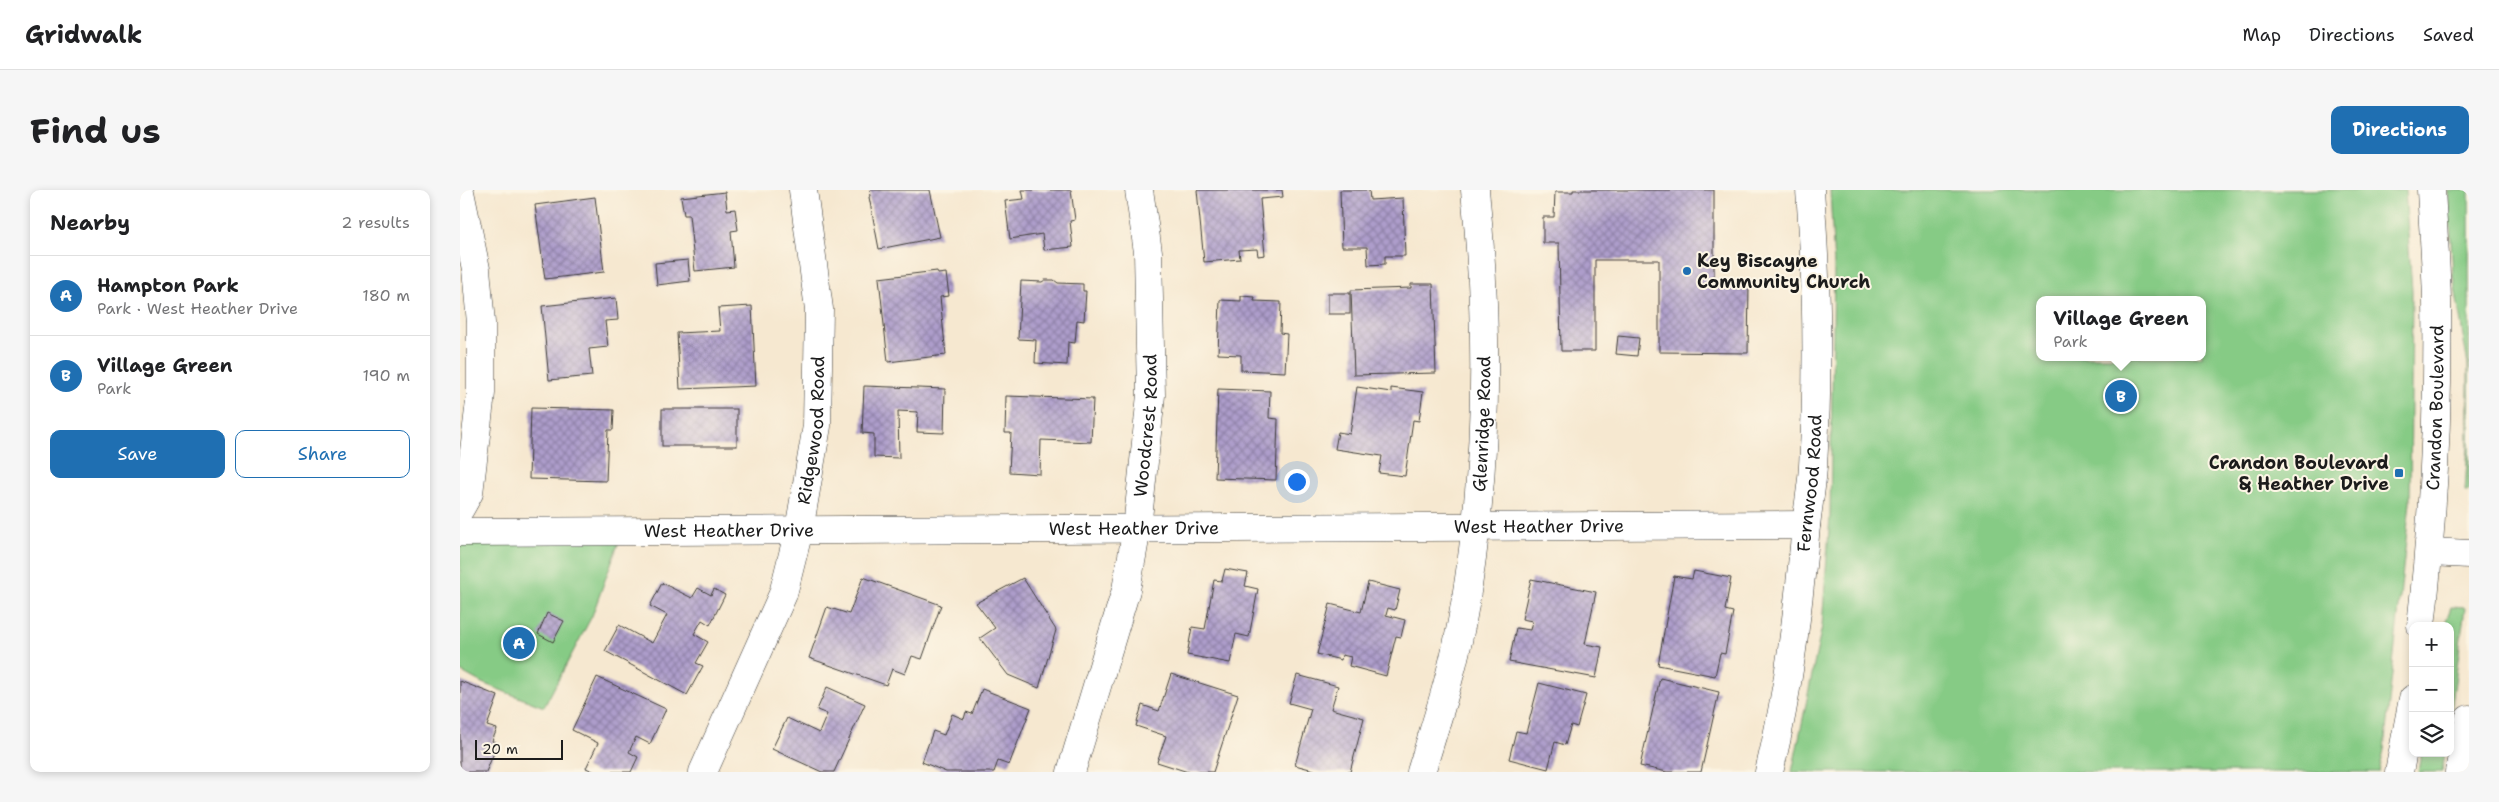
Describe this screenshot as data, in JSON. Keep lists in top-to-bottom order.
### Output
{
  "streets": {
    "street": [
      "Crandon Boulevard",
      "Glenridge Road",
      "Woodcrest Road",
      "Ridgewood Road",
      "Fernwood Road",
      "West Heather Drive"
    ]
  },
  "crossings": [
    ["Glenridge Road", "West Heather Drive"],
    ["Woodcrest Road", "West Heather Drive"],
    ["Ridgewood Road", "West Heather Drive"],
    ["Fernwood Road", "West Heather Drive"]
  ],
  "places": {
    "other": ["Key Biscayne Community Church"],
    "transit": ["Crandon Boulevard & Heather Drive"]
  },
  "scale_bar": "20 m",
  "page": {
    "header": "Gridwalk",
    "nav": ["Map", "Directions", "Saved"],
    "buttons": [
      "Directions",
      ["Save", "Share"]
    ],
    "title": "Find us",
    "heading": ["Nearby", "2 results"],
    "list": [
      {
        "mark": "A",
        "name": "Hampton Park",
        "note": "Park · West Heather Drive",
        "value": "180 m"
      },
      {
        "mark": "B",
        "name": "Village Green",
        "note": "Park",
        "value": "190 m"
      }
    ],
    "popup": ["Village Green", "Park"],
    "pins": ["B", "A"],
    "map_buttons": ["+", "−"],
    "scale": "20 m"
  }
}
